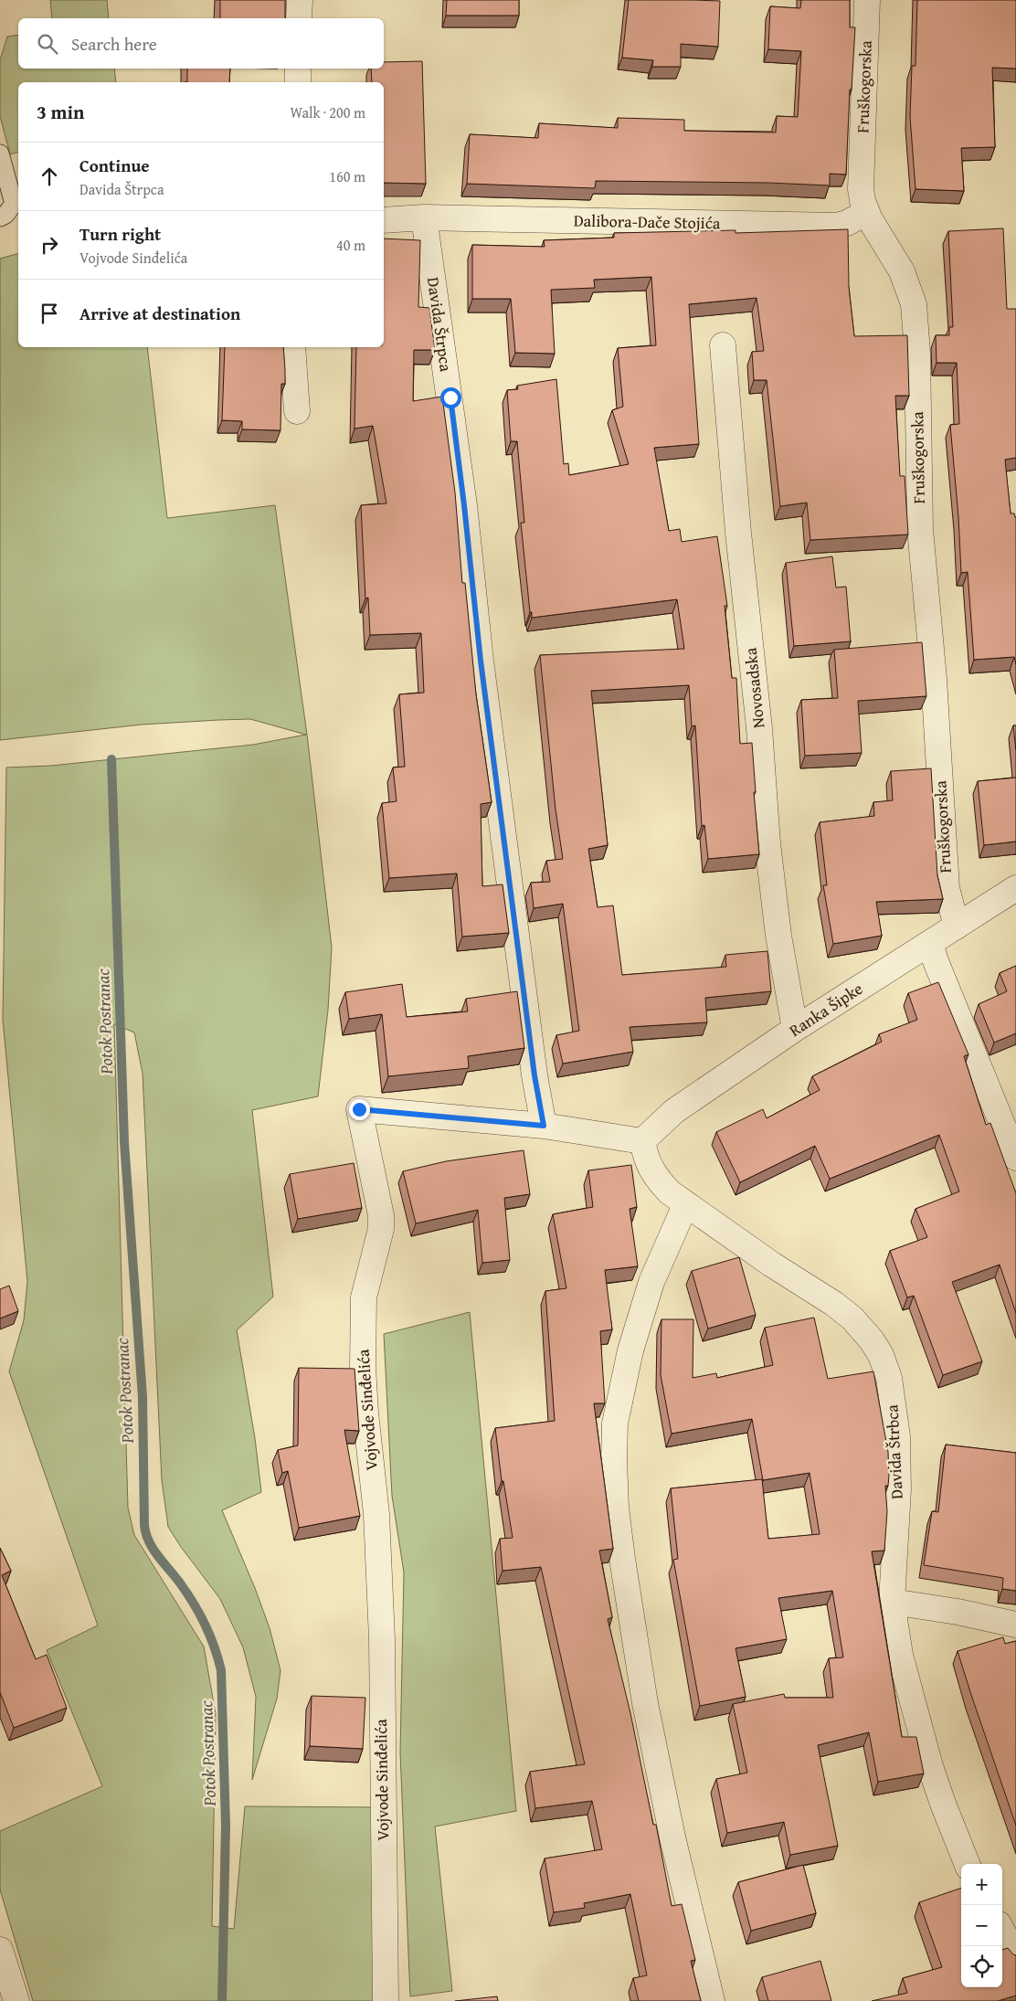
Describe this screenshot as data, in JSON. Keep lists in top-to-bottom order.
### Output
{
  "streets": {
    "street": [
      "Fruškogorska",
      "Dalibora-Dače Stojića",
      "Davida Štrpca",
      "Novosadska",
      "Ranka Šipke",
      "Vojvode Sinđelića",
      "Davida Štrbca"
    ]
  },
  "crossings": [
    ["Fruškogorska", "Dalibora-Dače Stojića"],
    ["Fruškogorska", "Ranka Šipke"],
    ["Dalibora-Dače Stojića", "Davida Štrpca"],
    ["Davida Štrpca", "Vojvode Sinđelića"],
    ["Novosadska", "Ranka Šipke"],
    ["Ranka Šipke", "Vojvode Sinđelića"],
    ["Ranka Šipke", "Davida Štrbca"],
    ["Vojvode Sinđelića", "Davida Štrbca"]
  ],
  "water": ["Potok Postranac"],
  "page": {
    "search": "Search here",
    "heading": ["3 min", "Walk · 200 m"],
    "list": [
      ["Continue", "Davida Štrpca", "160 m"],
      ["Turn right", "Vojvode Sinđelića", "40 m"],
      "Arrive at destination"
    ],
    "map_buttons": ["+", "−"]
  }
}
